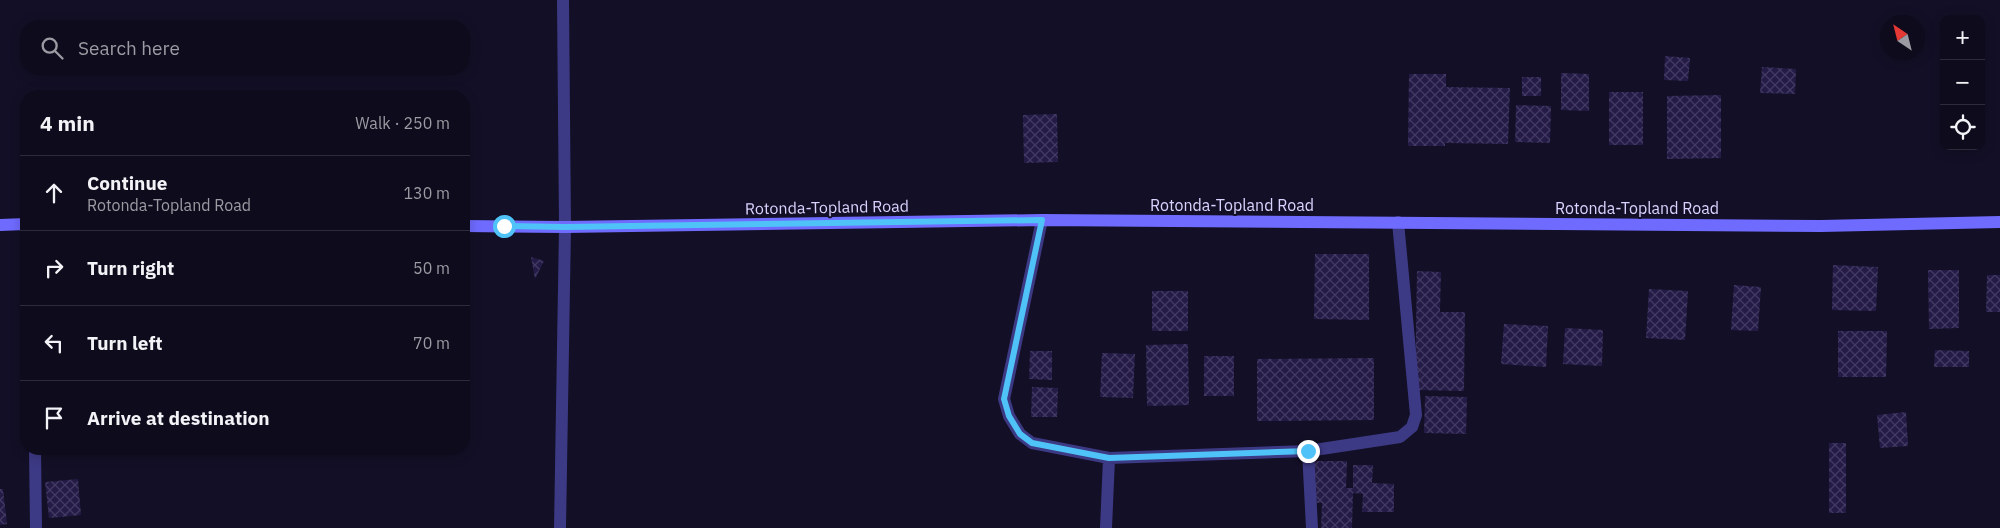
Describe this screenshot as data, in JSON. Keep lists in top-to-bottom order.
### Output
{
  "streets": {
    "main road": ["Rotonda-Topland Road"]
  },
  "north": "top left",
  "page": {
    "map_buttons": ["+", "−"],
    "search": "Search here",
    "heading": ["4 min", "Walk · 250 m"],
    "list": [
      ["Continue", "Rotonda-Topland Road", "130 m"],
      ["Turn right", "50 m"],
      ["Turn left", "70 m"],
      "Arrive at destination"
    ]
  }
}
